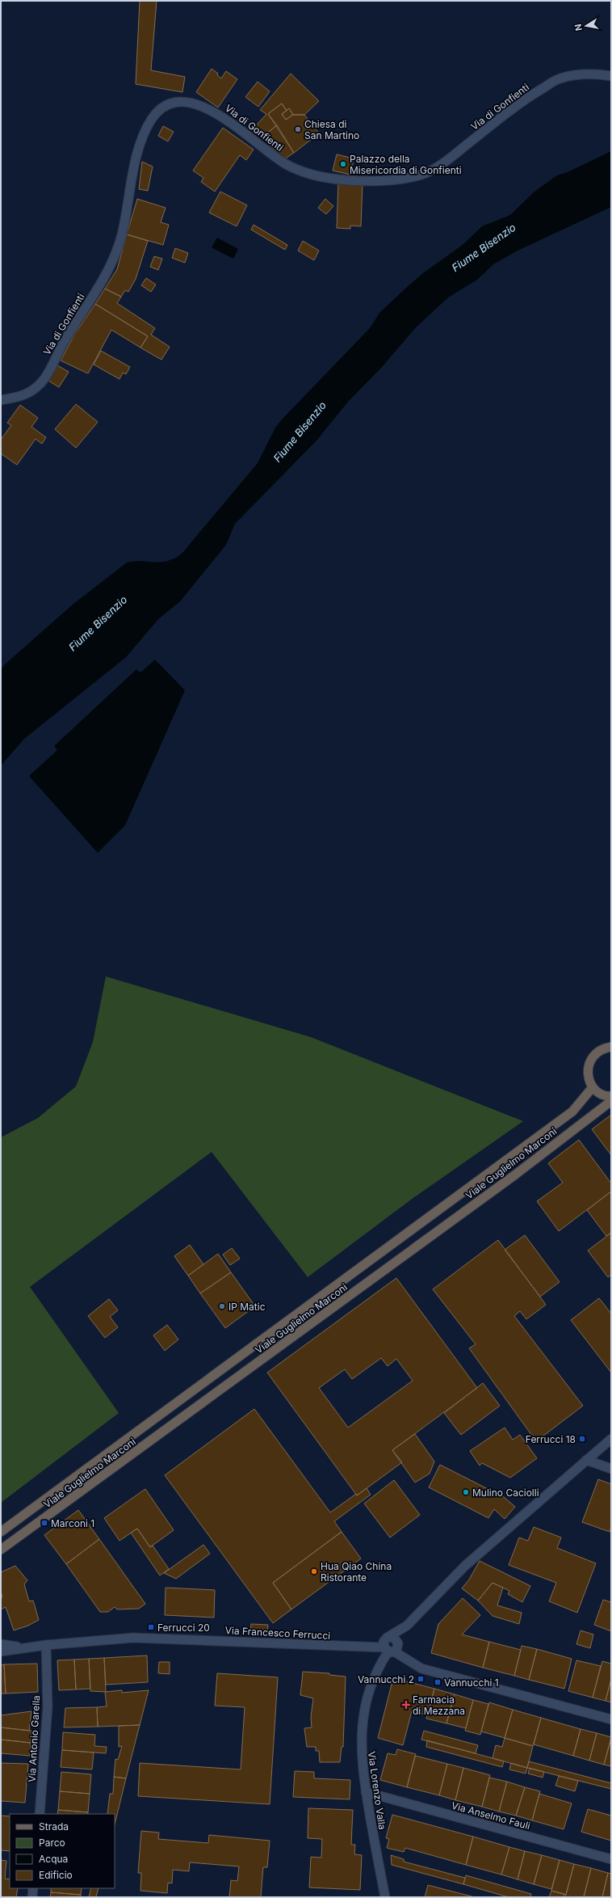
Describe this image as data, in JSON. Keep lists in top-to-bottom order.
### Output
{
  "streets": {
    "main road": ["Viale Guglielmo Marconi"],
    "street": [
      "Via di Gonfienti",
      "Via Francesco Ferrucci",
      "Via Antonio Garella",
      "Via Lorenzo Valla",
      "Via Anselmo Fauli"
    ]
  },
  "crossings": [
    ["Via Francesco Ferrucci", "Via Antonio Garella"],
    ["Via Francesco Ferrucci", "Via Lorenzo Valla"],
    ["Via Lorenzo Valla", "Via Anselmo Fauli"]
  ],
  "water": ["Fiume Bisenzio"],
  "places": {
    "other": [
      "Chiesa di San Martino",
      "Palazzo della Misericordia di Gonfienti",
      "IP Matic",
      "Mulino Caciolli",
      "Hua Qiao China Ristorante"
    ],
    "transit": [
      "Ferrucci 18",
      "Marconi 1",
      "Ferrucci 20",
      "Vannucchi 2",
      "Vannucchi 1"
    ],
    "health": ["Farmacia di Mezzana"]
  },
  "legend": [
    "Strada",
    "Parco",
    "Acqua",
    "Edificio"
  ],
  "north": "left"
}
